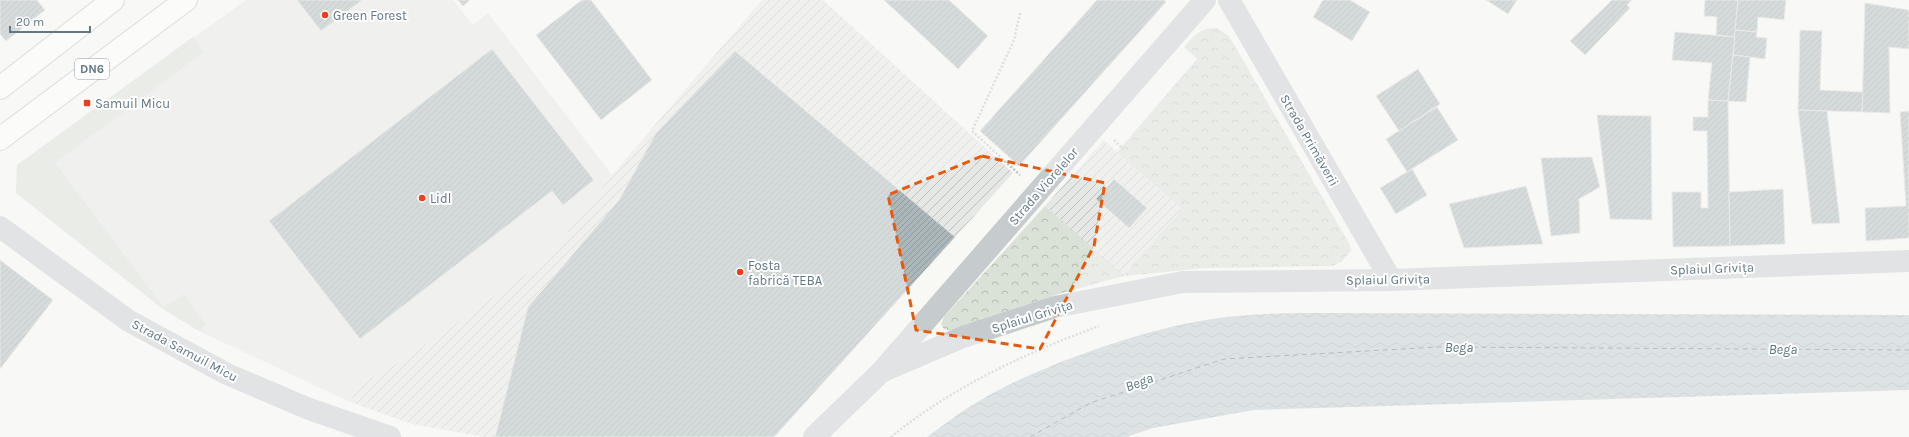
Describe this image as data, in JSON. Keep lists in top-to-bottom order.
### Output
{
  "streets": {
    "main road": ["DN6"],
    "street": [
      "Strada Primăverii",
      "Strada Viorelelor",
      "Splaiul Grivița",
      "Strada Samuil Micu"
    ]
  },
  "crossings": [
    ["Strada Primăverii", "Splaiul Grivița"],
    ["Strada Viorelelor", "Splaiul Grivița"]
  ],
  "water": ["Bega"],
  "places": {
    "other": ["Green Forest", "Lidl", "Fosta fabrică TEBA"],
    "transit": ["Samuil Micu"]
  },
  "scale_bar": "20 m"
}
